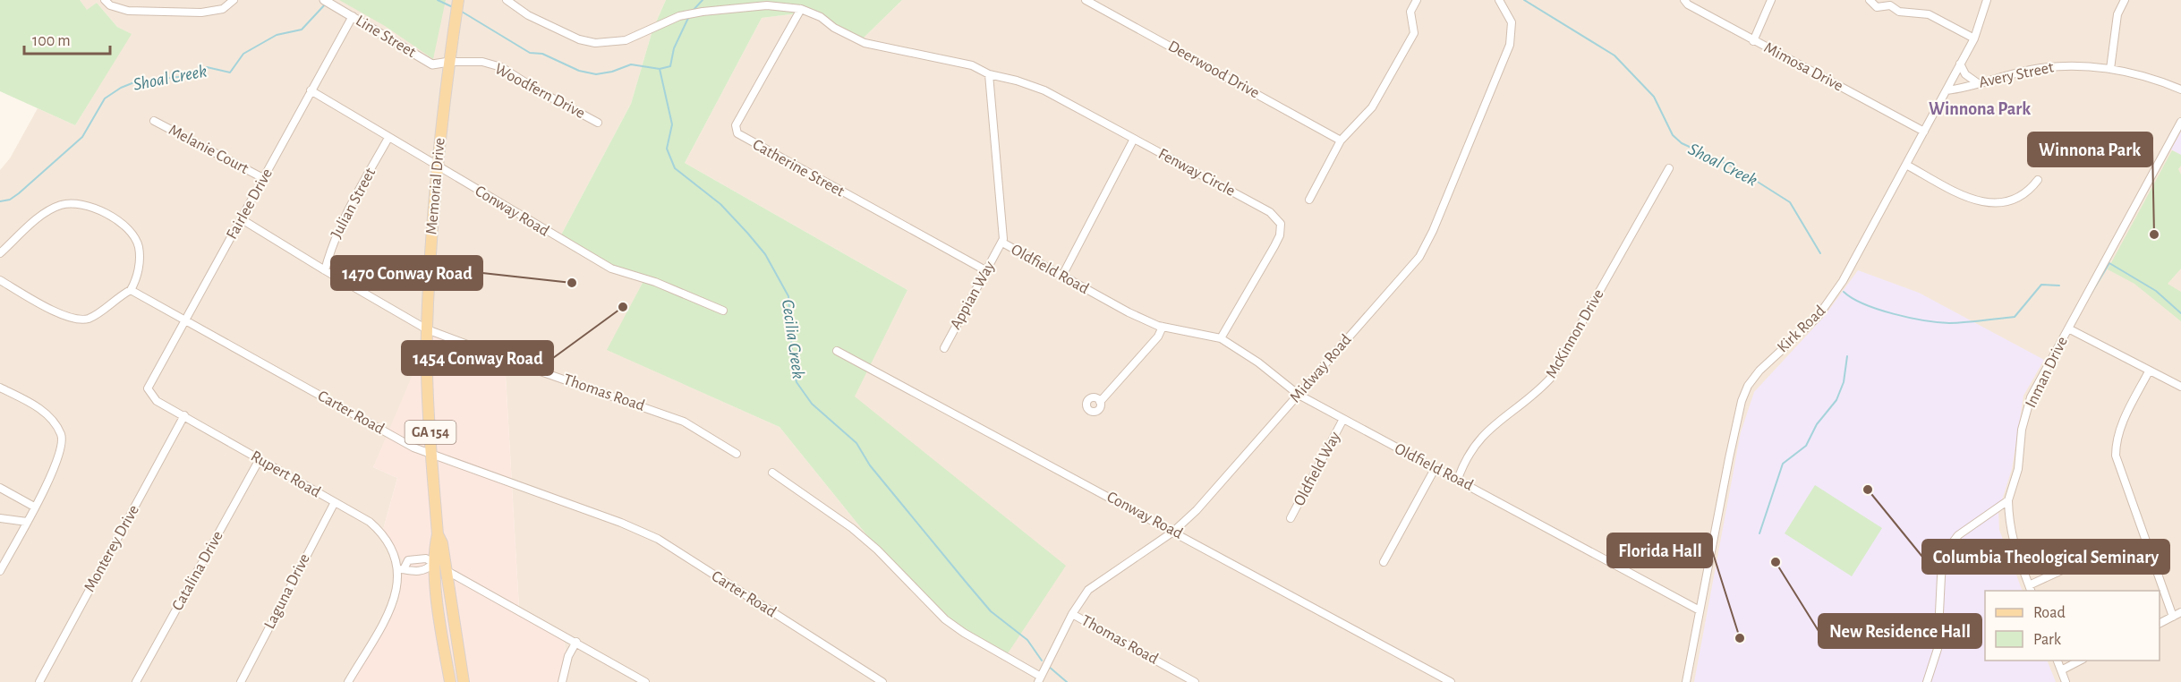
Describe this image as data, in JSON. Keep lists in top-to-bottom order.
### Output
{
  "streets": {
    "main road": ["Memorial Drive", "GA 154"],
    "street": [
      "Line Street",
      "Mimosa Drive",
      "Deerwood Drive",
      "Avery Street",
      "Woodfern Drive",
      "Melanie Court",
      "Catherine Street",
      "Fenway Circle",
      "Julian Street",
      "Fairlee Drive",
      "Conway Road",
      "Oldfield Road",
      "Appian Way",
      "Kirk Road",
      "McKinnon Drive",
      "Midway Road",
      "Inman Drive",
      "Thomas Road",
      "Carter Road",
      "Oldfield Way",
      "Rupert Road",
      "Monterey Drive",
      "Catalina Drive",
      "Laguna Drive"
    ]
  },
  "crossings": [
    ["Line Street", "Woodfern Drive"],
    ["Line Street", "Memorial Drive"],
    ["Line Street", "Fairlee Drive"],
    ["Mimosa Drive", "Kirk Road"],
    ["Avery Street", "Kirk Road"],
    ["Woodfern Drive", "Memorial Drive"],
    ["Melanie Court", "Fairlee Drive"],
    ["Catherine Street", "Appian Way"],
    ["Fenway Circle", "Oldfield Road"],
    ["Memorial Drive", "Conway Road"],
    ["Memorial Drive", "Thomas Road"],
    ["Memorial Drive", "Carter Road"],
    ["Julian Street", "Conway Road"],
    ["Julian Street", "Thomas Road"],
    ["Fairlee Drive", "Conway Road"],
    ["Fairlee Drive", "Thomas Road"],
    ["Fairlee Drive", "Carter Road"],
    ["Fairlee Drive", "Rupert Road"],
    ["Conway Road", "Midway Road"],
    ["Oldfield Road", "Appian Way"],
    ["Oldfield Road", "Kirk Road"],
    ["Oldfield Road", "McKinnon Drive"],
    ["Oldfield Road", "Midway Road"],
    ["Oldfield Road", "Oldfield Way"],
    ["Midway Road", "Thomas Road"],
    ["Rupert Road", "Monterey Drive"],
    ["Rupert Road", "Catalina Drive"],
    ["Rupert Road", "Laguna Drive"]
  ],
  "districts": ["Winnona Park"],
  "water": ["Shoal Creek", "Cecilia Creek"],
  "places": [
    "Winnona Park",
    "1470 Conway Road",
    "1454 Conway Road",
    "Columbia Theological Seminary",
    "New Residence Hall",
    "Florida Hall"
  ],
  "legend": ["Road", "Park"],
  "scale_bar": "100 m"
}
